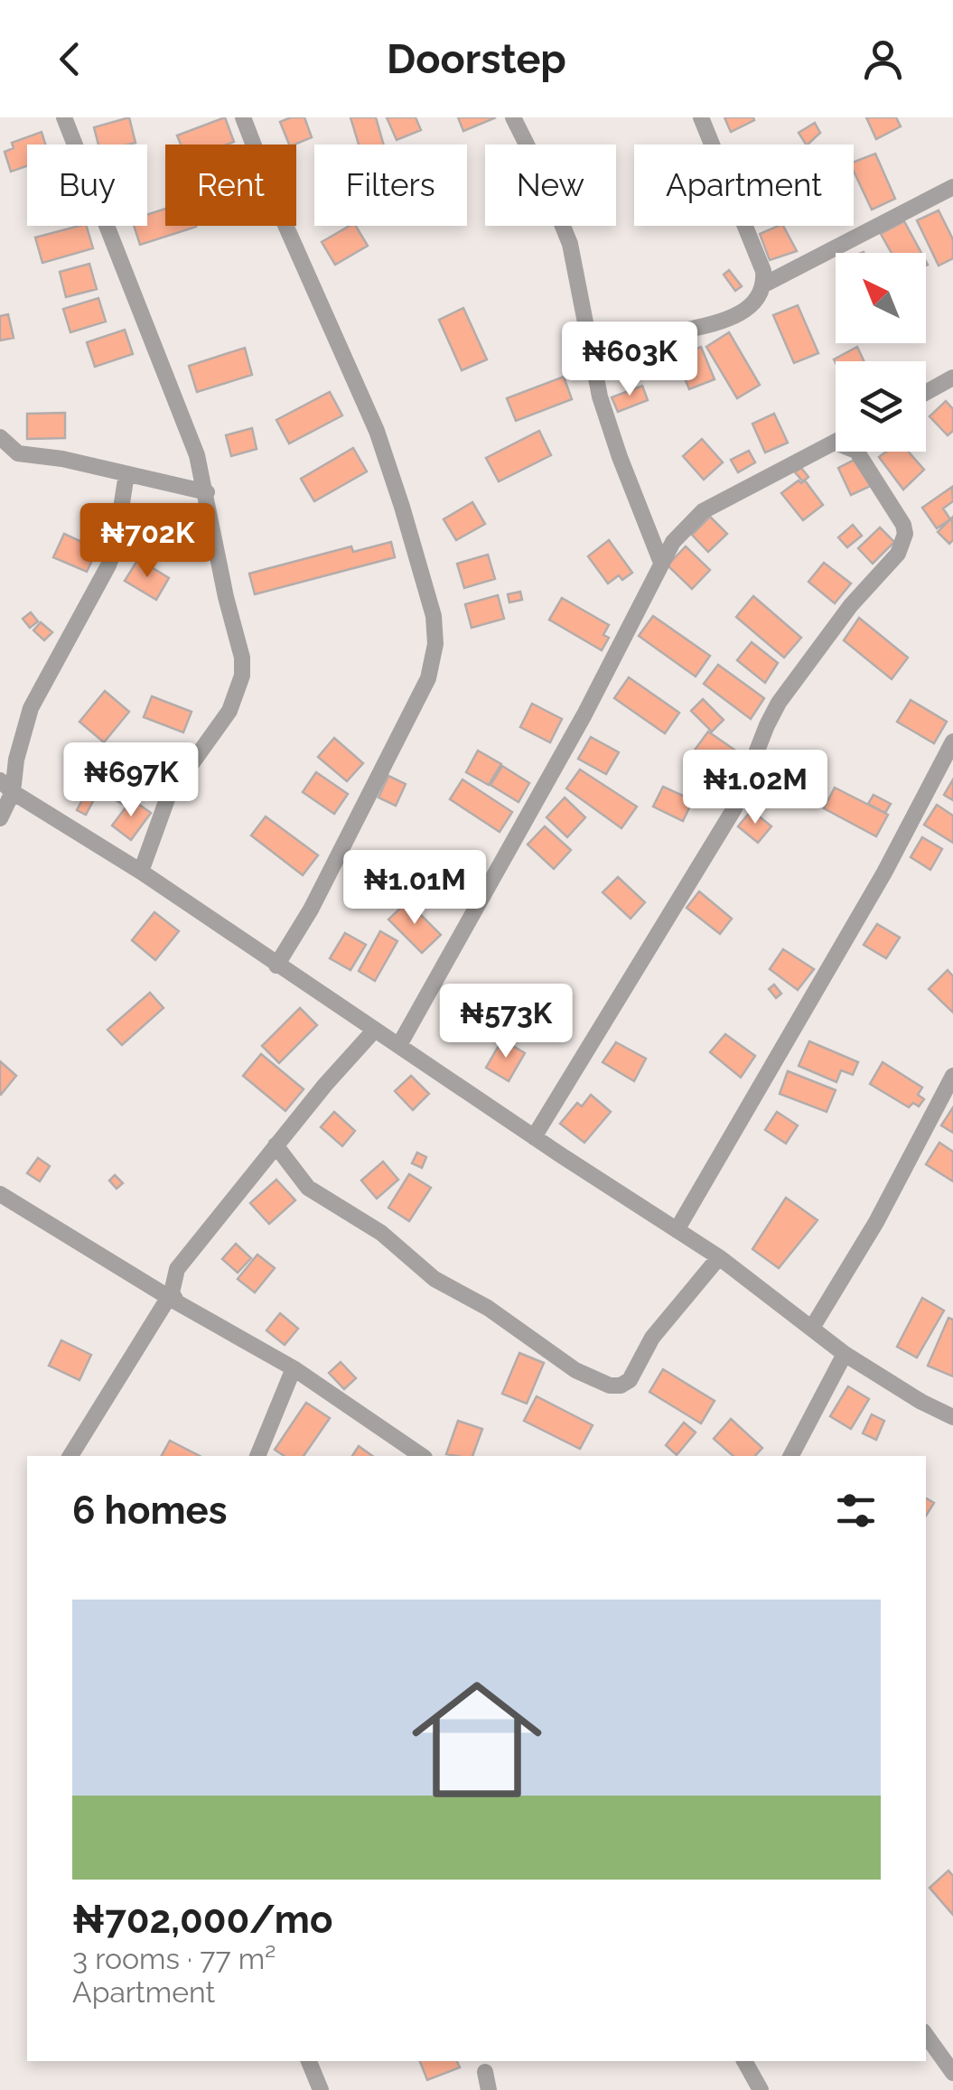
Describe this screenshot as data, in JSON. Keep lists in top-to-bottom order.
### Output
{
  "north": "top left",
  "page": {
    "header": "Doorstep",
    "chip": [
      "Buy",
      "Rent",
      "Filters",
      "New",
      "Apartment"
    ],
    "price": [
      "₦603K",
      "₦702K",
      "₦697K",
      "₦1.02M",
      "₦1.01M",
      "₦573K"
    ],
    "heading": "6 homes",
    "list": [
      {
        "name": "₦702,000/mo",
        "note": "3 rooms · 77 m² · Apartment"
      }
    ]
  }
}
